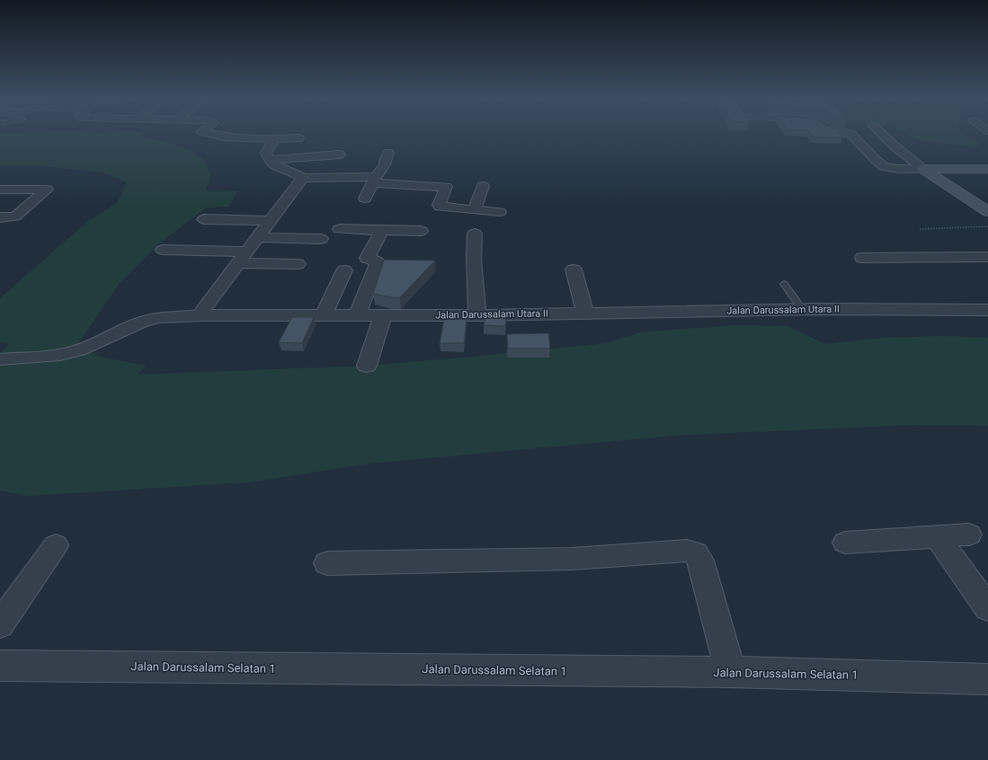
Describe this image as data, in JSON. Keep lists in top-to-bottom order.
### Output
{
  "streets": {
    "street": ["Jalan Darussalam Utara II", "Jalan Darussalam Selatan 1"]
  }
}
